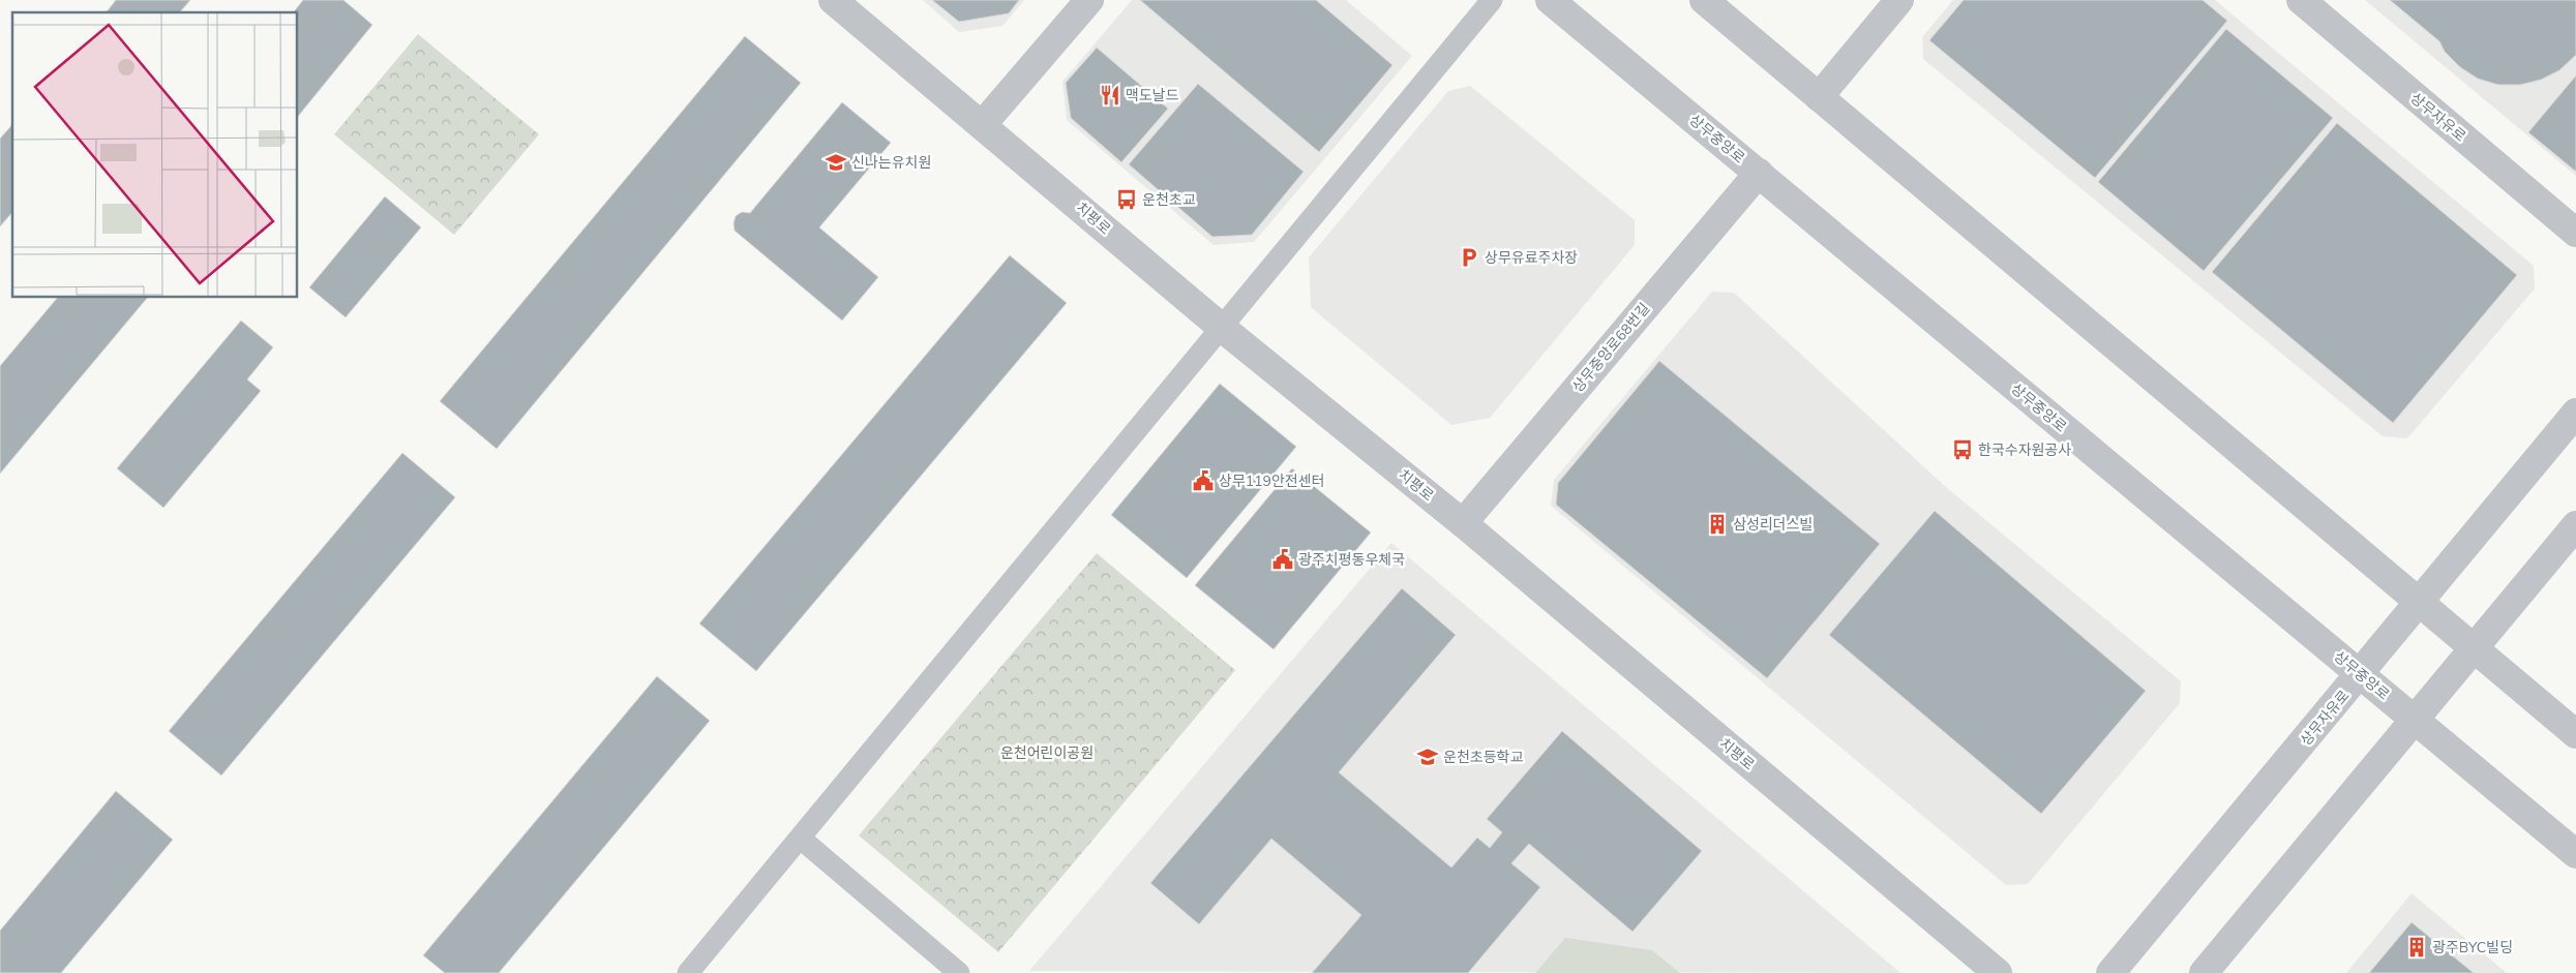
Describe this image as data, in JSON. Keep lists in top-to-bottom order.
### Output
{
  "streets": {
    "street": [
      "상무자유로",
      "상무중앙로",
      "치평로",
      "상무중앙로68번길"
    ]
  },
  "crossings": [
    ["상무자유로", "상무중앙로"],
    ["상무중앙로", "상무중앙로68번길"],
    ["치평로", "상무중앙로68번길"]
  ],
  "parks": ["운천어린이공원"],
  "places": {
    "restaurant": ["맥도날드"],
    "school or university": ["신나는유치원", "운천초등학교"],
    "bus stop": ["운천초교", "한국수자원공사"],
    "parking": ["상무유료주차장"],
    "public building": ["상무119안전센터", "광주치평동우체국"],
    "building": ["삼성리더스빌", "광주BYC빌딩"]
  }
}
